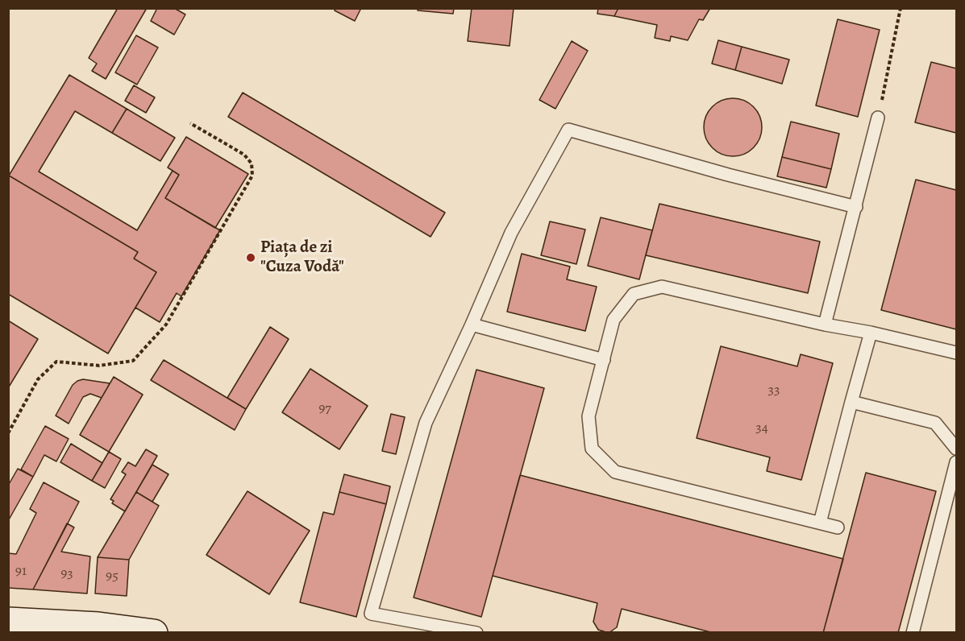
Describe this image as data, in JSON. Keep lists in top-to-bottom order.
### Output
{
  "places": ["Piața de zi \"Cuza Vodă\""],
  "house_numbers": [
    "33",
    "97",
    "34",
    "91",
    "93",
    "95"
  ]
}
